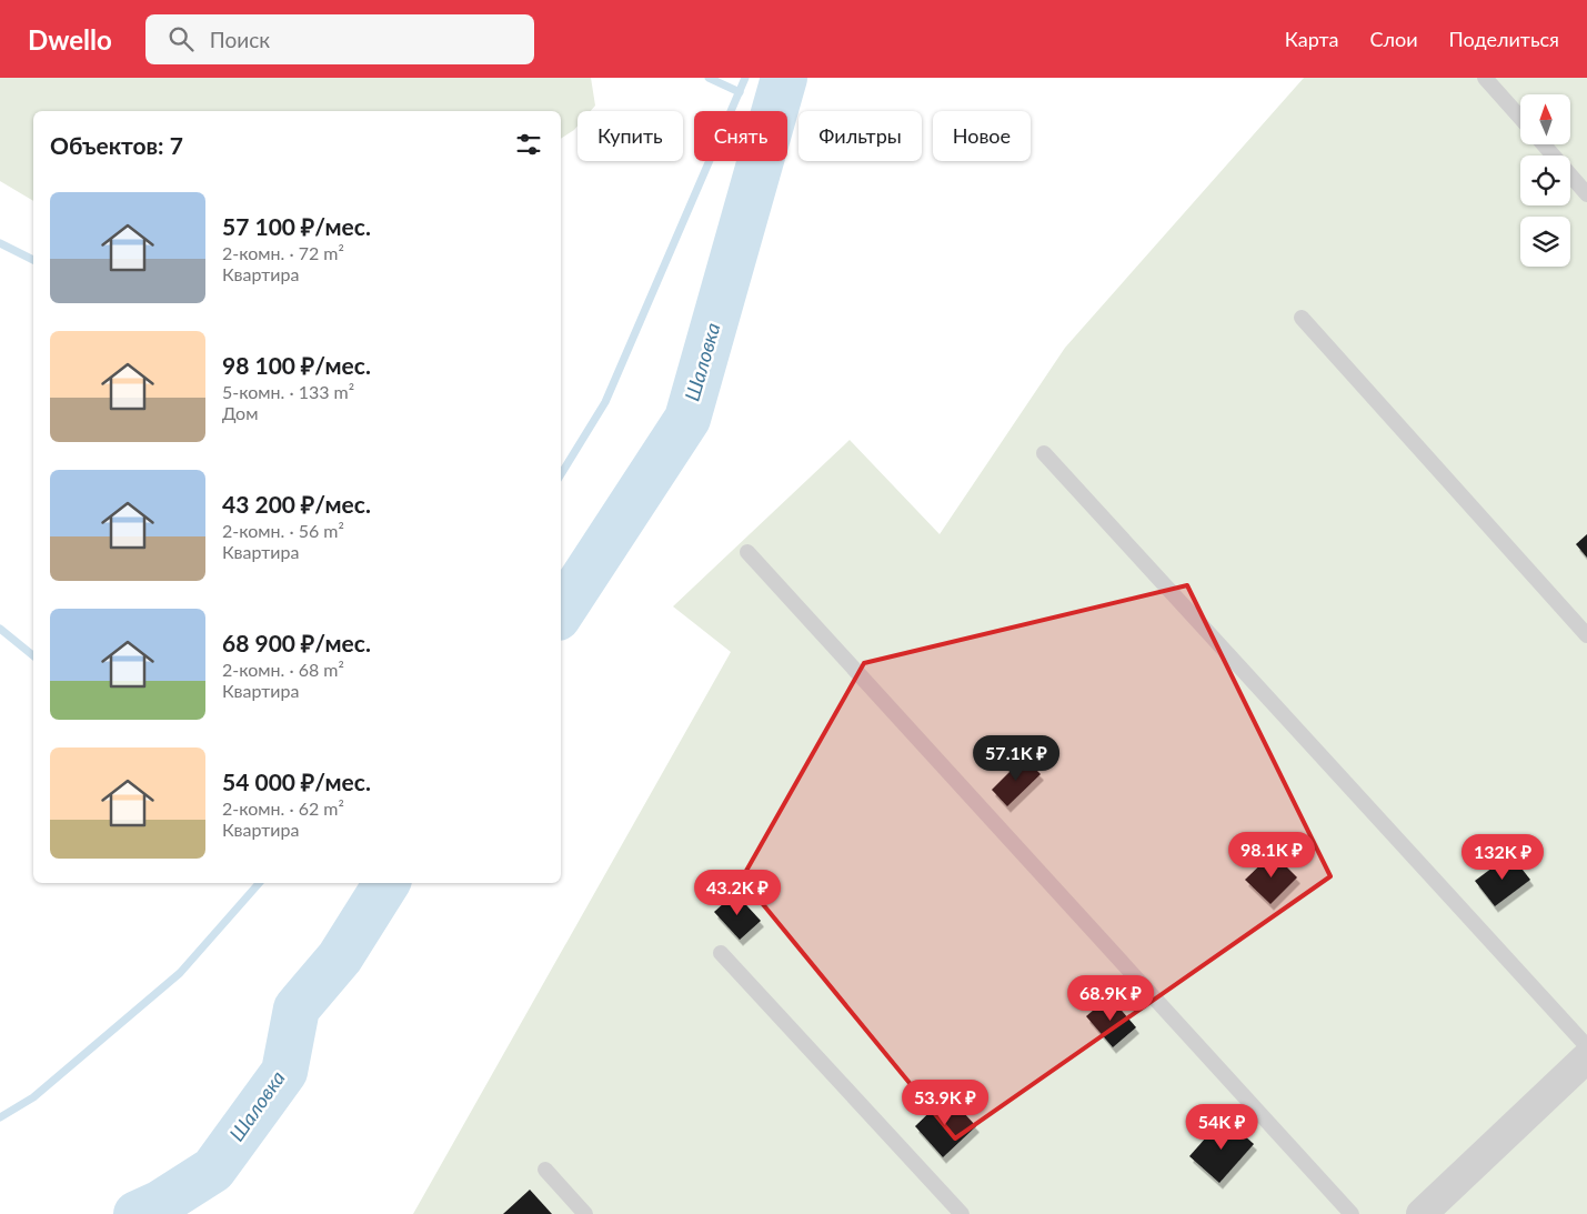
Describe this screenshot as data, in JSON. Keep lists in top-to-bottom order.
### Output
{
  "water": ["Шаловка"],
  "north": "top",
  "page": {
    "header": "Dwello",
    "search": "Поиск",
    "nav": ["Карта", "Слои", "Поделиться"],
    "chip": [
      "Купить",
      "Снять",
      "Фильтры",
      "Новое"
    ],
    "heading": "Объектов: 7",
    "list": [
      {
        "name": "57 100 ₽/мес.",
        "note": "2-комн. · 72 m² · Квартира"
      },
      {
        "name": "98 100 ₽/мес.",
        "note": "5-комн. · 133 m² · Дом"
      },
      {
        "name": "43 200 ₽/мес.",
        "note": "2-комн. · 56 m² · Квартира"
      },
      {
        "name": "68 900 ₽/мес.",
        "note": "2-комн. · 68 m² · Квартира"
      },
      {
        "name": "54 000 ₽/мес.",
        "note": "2-комн. · 62 m² · Квартира"
      }
    ],
    "price": [
      "57.1K ₽",
      "98.1K ₽",
      "132K ₽",
      "43.2K ₽",
      "68.9K ₽",
      "53.9K ₽",
      "54K ₽"
    ]
  }
}
